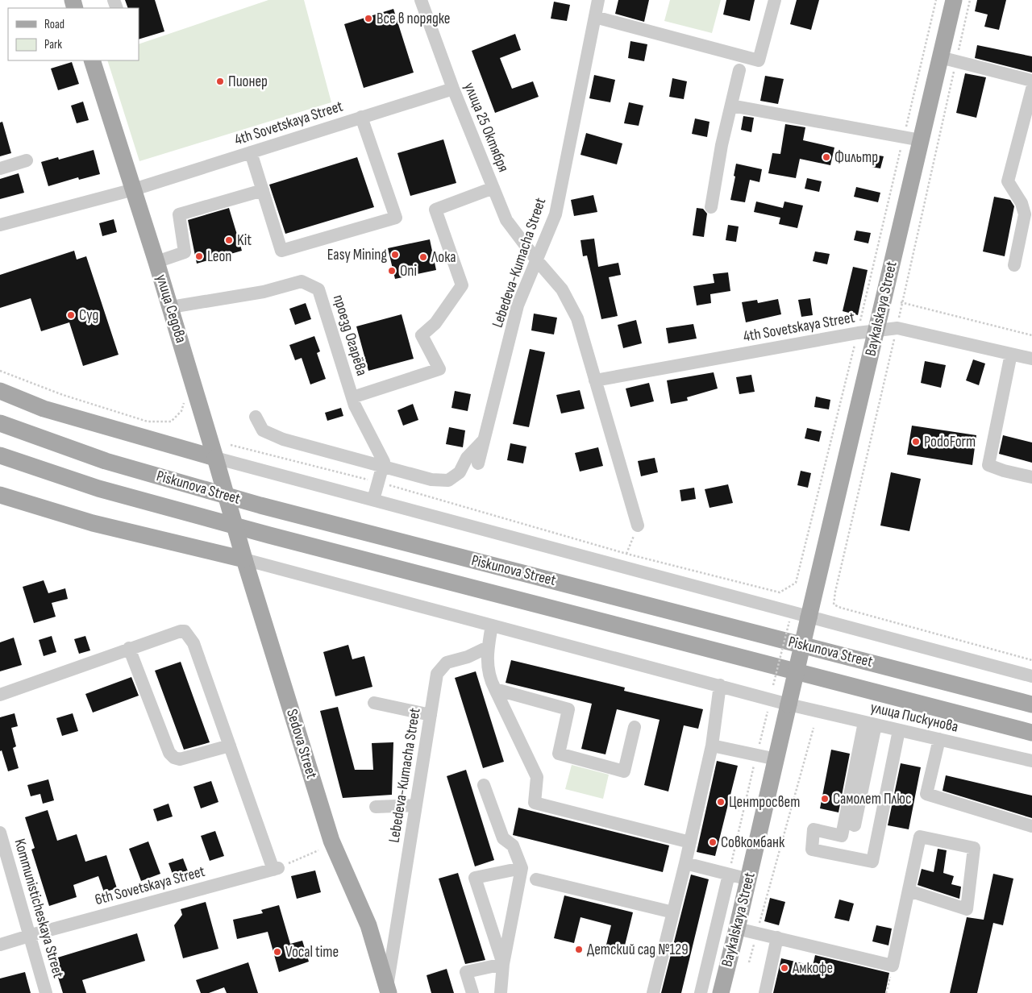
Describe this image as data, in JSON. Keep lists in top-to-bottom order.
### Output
{
  "streets": {
    "main road": [
      "улица Седова",
      "Baykalskaya Street",
      "Piskunova Street",
      "Sedova Street"
    ],
    "street": [
      "4th Sovetskaya Street",
      "улица 25 Октября",
      "Lebedeva-Kumacha Street",
      "проезд Огарёва",
      "улица Пискунова",
      "6th Sovetskaya Street",
      "Kommunisticheskaya Street"
    ]
  },
  "crossings": [
    ["4th Sovetskaya Street", "улица 25 Октября"],
    ["4th Sovetskaya Street", "улица Седова"],
    ["4th Sovetskaya Street", "Baykalskaya Street"],
    ["улица 25 Октября", "Lebedeva-Kumacha Street"],
    ["улица Седова", "проезд Огарёва"],
    ["улица Седова", "Piskunova Street"],
    ["улица Седова", "Sedova Street"],
    ["Baykalskaya Street", "Piskunova Street"],
    ["Baykalskaya Street", "улица Пискунова"],
    ["6th Sovetskaya Street", "Kommunisticheskaya Street"]
  ],
  "places": [
    "Все в порядке",
    "Пионер",
    "Фильтр",
    "Kit",
    "Easy Mining",
    "Leon",
    "Лока",
    "Oni",
    "Суд",
    "PodoForm",
    "Самолет Плюс",
    "Центросвет",
    "Совкомбанк",
    "Детский сад №129",
    "Vocal time",
    "Амкофе"
  ],
  "legend": ["Road", "Park"]
}
